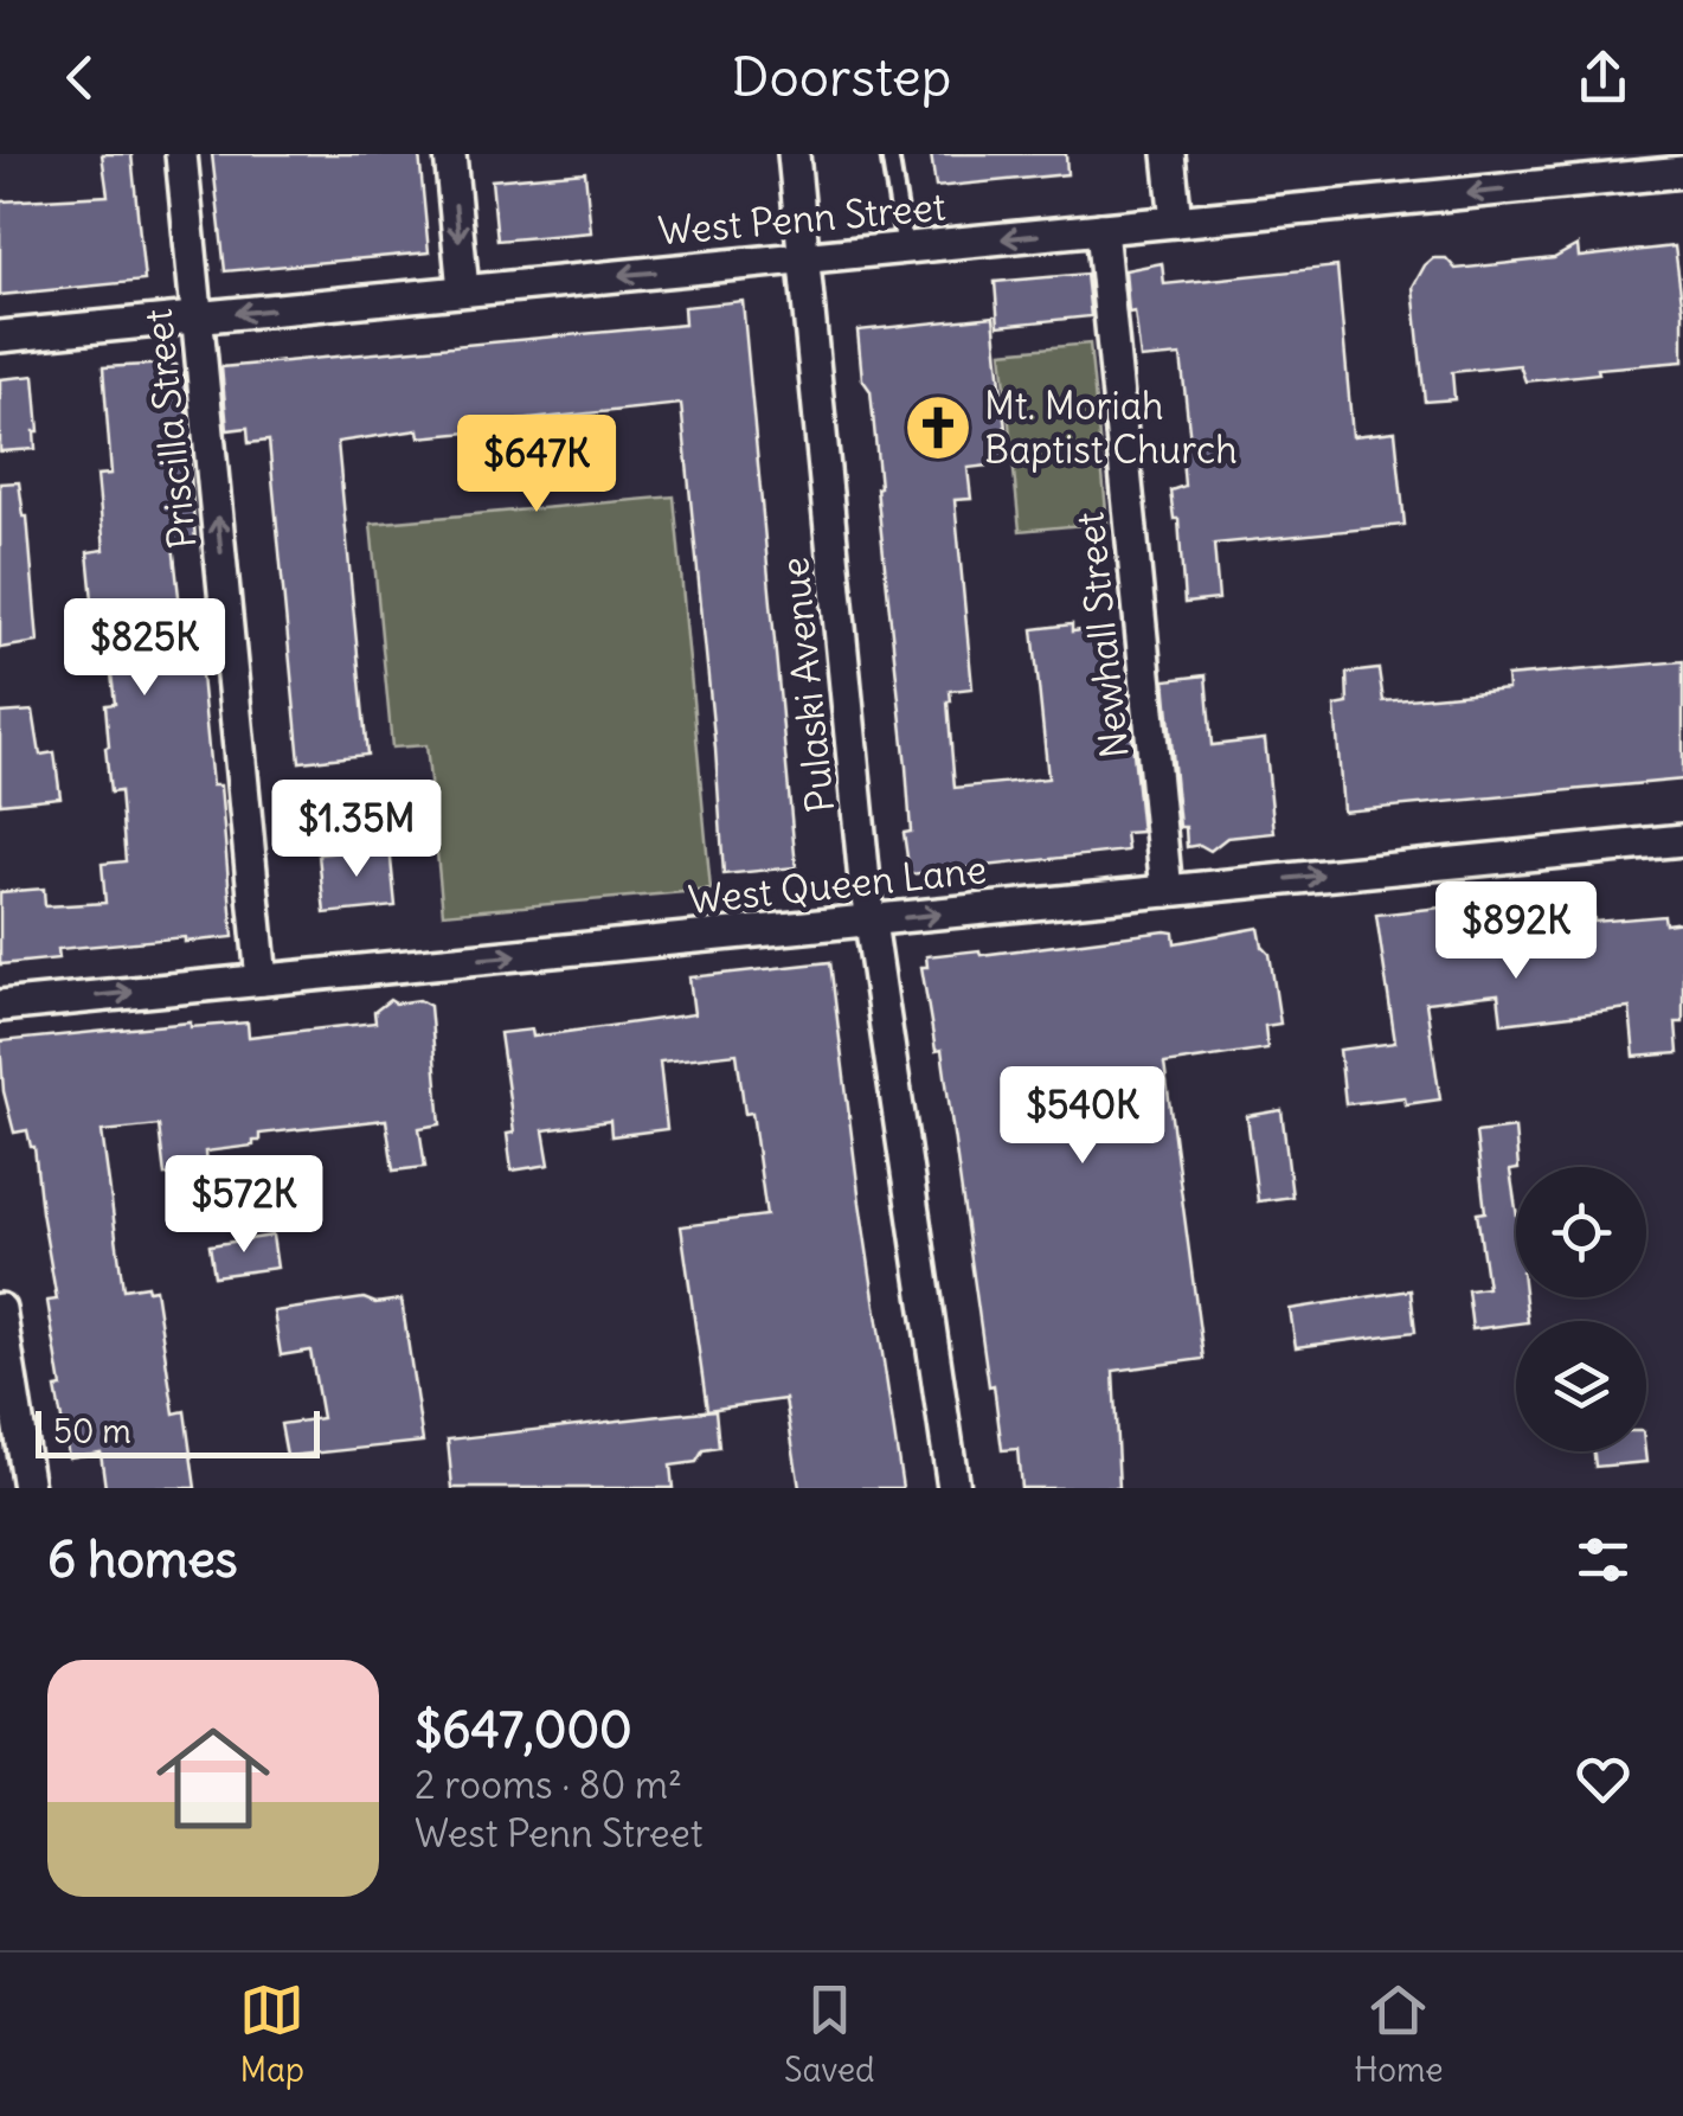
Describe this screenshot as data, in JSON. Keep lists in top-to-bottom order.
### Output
{
  "streets": {
    "street": [
      "West Penn Street",
      "Priscilla Street",
      "Newhall Street",
      "Pulaski Avenue",
      "West Queen Lane"
    ]
  },
  "crossings": [
    ["West Penn Street", "Priscilla Street"],
    ["West Penn Street", "Newhall Street"],
    ["West Penn Street", "Pulaski Avenue"],
    ["Priscilla Street", "West Queen Lane"],
    ["Newhall Street", "West Queen Lane"],
    ["Pulaski Avenue", "West Queen Lane"]
  ],
  "one_way": ["West Penn Street", "Priscilla Street", "West Queen Lane"],
  "places": {
    "church": ["Mt. Moriah Baptist Church"]
  },
  "scale_bar": "50 m",
  "page": {
    "header": "Doorstep",
    "price": [
      "$647K",
      "$825K",
      "$1.35M",
      "$892K",
      "$540K",
      "$572K"
    ],
    "scale": "50 m",
    "heading": "6 homes",
    "list": [
      {
        "name": "$647,000",
        "note": "2 rooms · 80 m² · West Penn Street"
      }
    ],
    "tabs": ["Map", "Saved", "Home"]
  }
}
